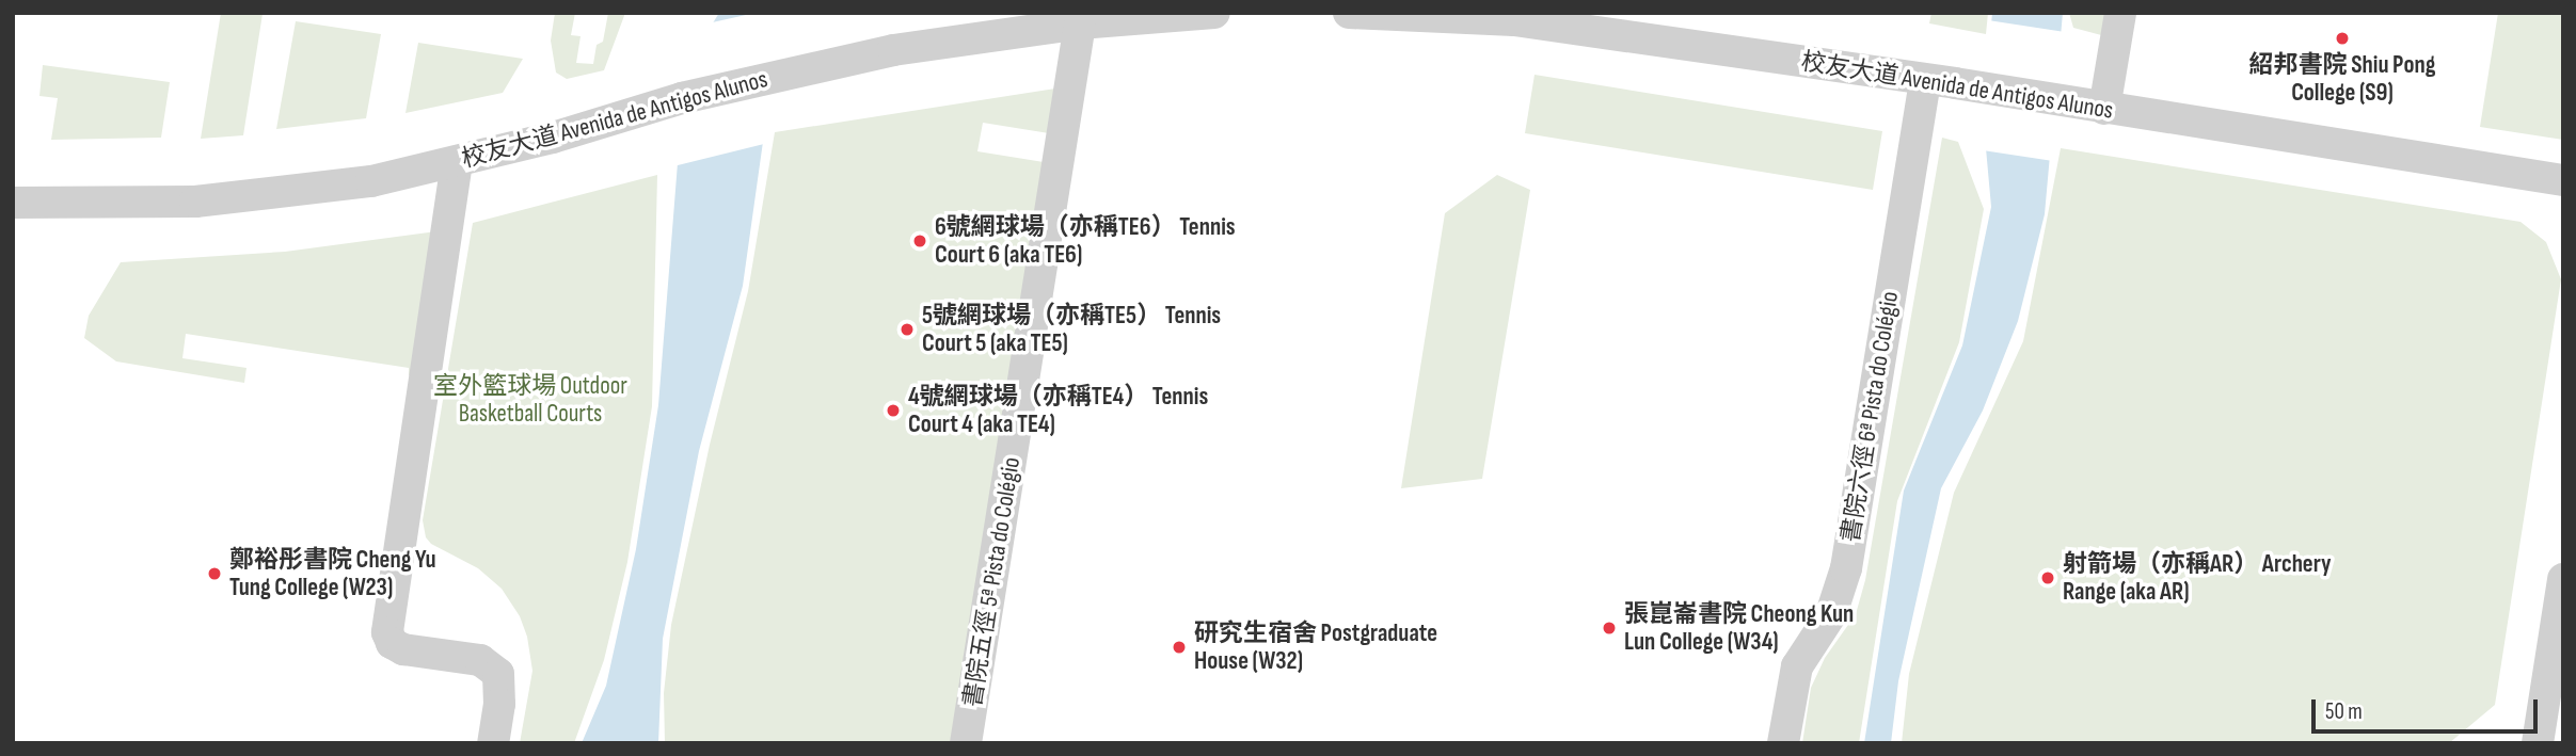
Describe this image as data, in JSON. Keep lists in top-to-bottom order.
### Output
{
  "streets": {
    "street": ["校友大道 Avenida de Antigos Alunos", "書院六徑 6ª Pista do Colégio", "書院五徑 5ª Pista do Colégio"]
  },
  "crossings": [
    ["校友大道 Avenida de Antigos Alunos", "書院六徑 6ª Pista do Colégio"],
    ["校友大道 Avenida de Antigos Alunos", "書院五徑 5ª Pista do Colégio"]
  ],
  "parks": ["室外籃球場 Outdoor Basketball Courts"],
  "places": [
    "紹邦書院 Shiu Pong College (S9)",
    "6號網球場（亦稱TE6） Tennis Court 6 (aka TE6)",
    "5號網球場（亦稱TE5） Tennis Court 5 (aka TE5)",
    "4號網球場（亦稱TE4） Tennis Court 4 (aka TE4)",
    "鄭裕彤書院 Cheng Yu Tung College (W23)",
    "射箭場（亦稱AR） Archery Range (aka AR)",
    "張崑崙書院 Cheong Kun Lun College (W34)",
    "研究生宿舍 Postgraduate House (W32)"
  ],
  "scale_bar": "50 m"
}
